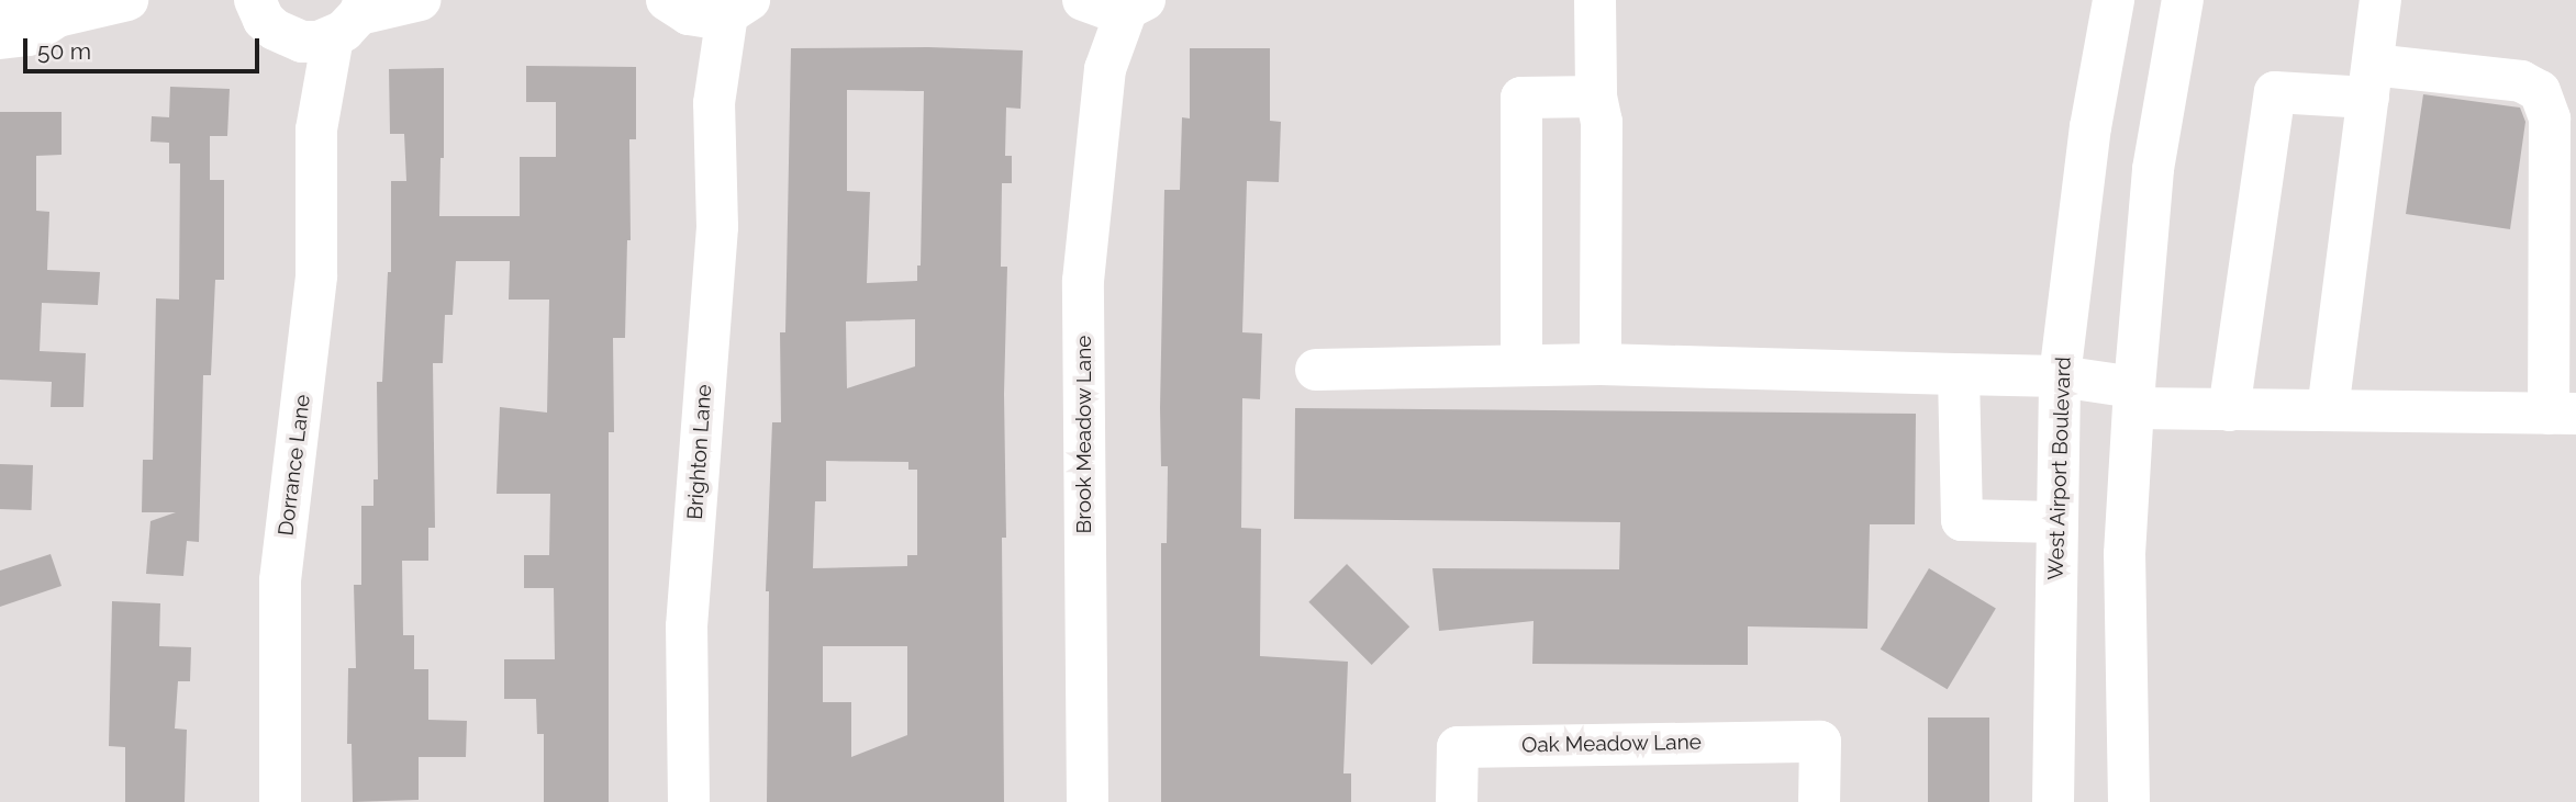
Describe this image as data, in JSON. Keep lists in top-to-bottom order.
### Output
{
  "streets": {
    "street": [
      "Brook Meadow Lane",
      "Brighton Lane",
      "Dorrance Lane",
      "West Airport Boulevard",
      "Oak Meadow Lane"
    ]
  },
  "scale_bar": "50 m"
}
